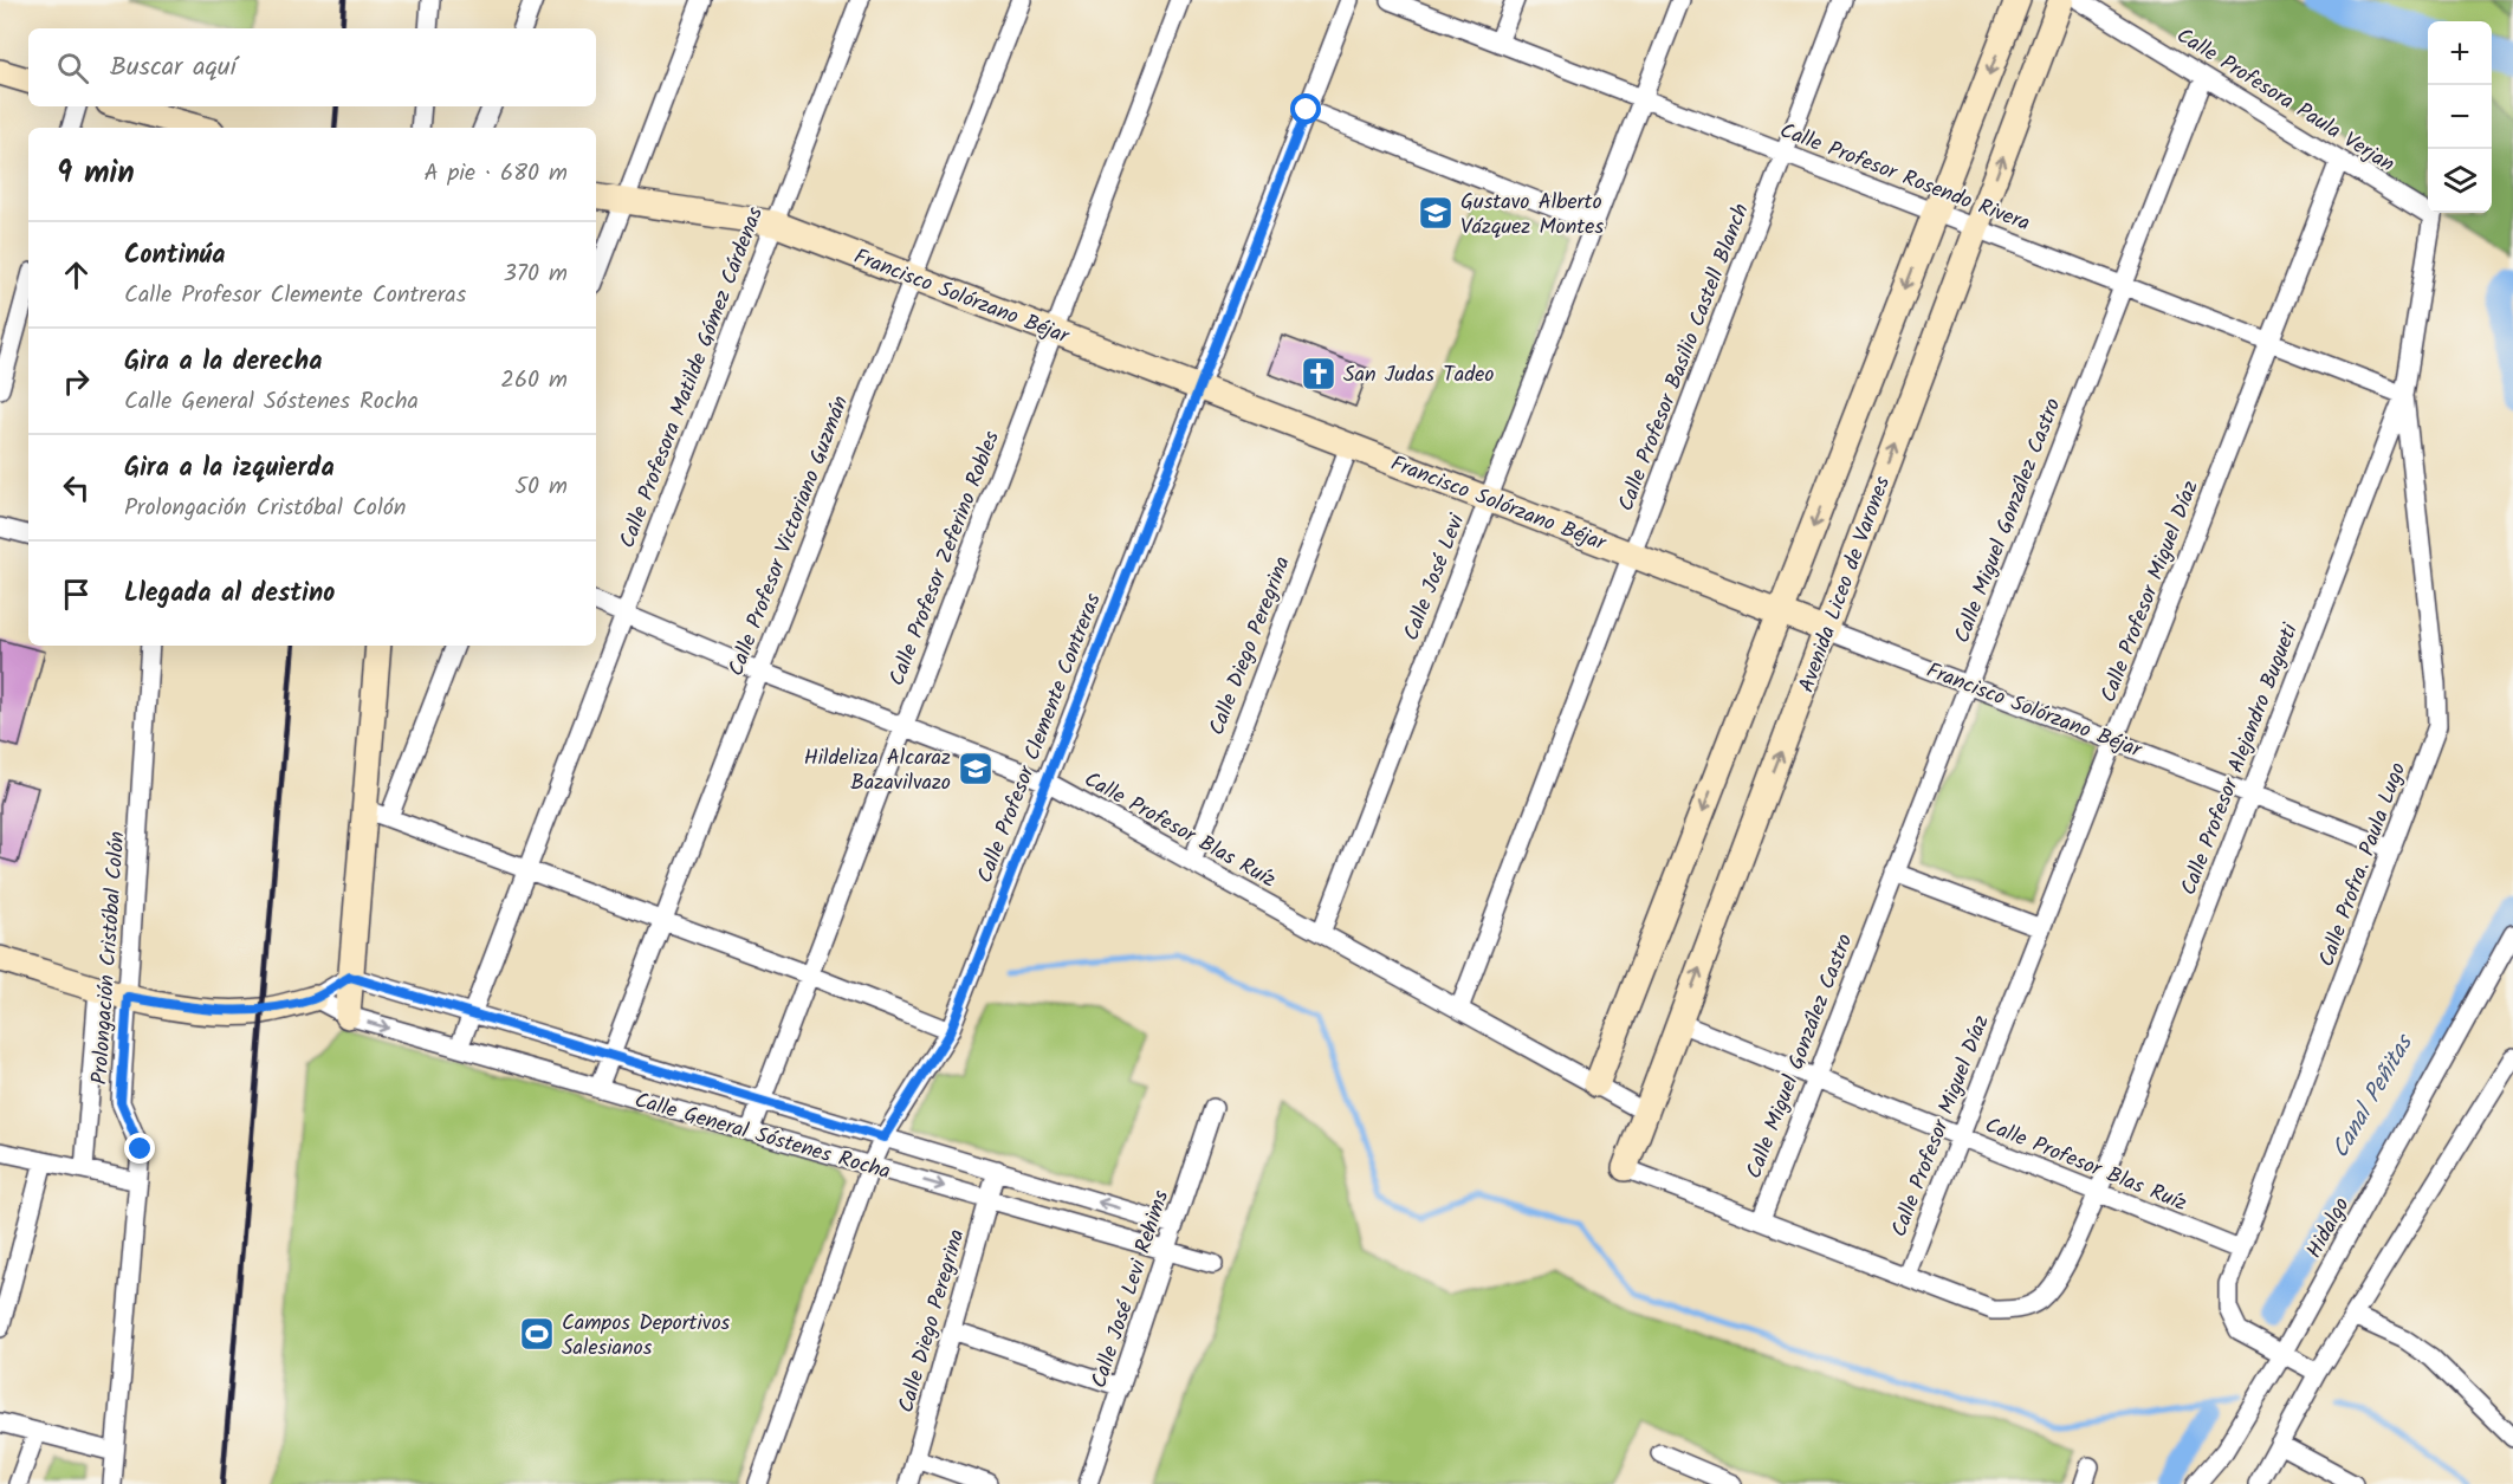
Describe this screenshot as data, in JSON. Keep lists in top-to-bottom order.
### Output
{
  "streets": {
    "street": [
      "Calle Profesora Paula Verjan",
      "Calle Profesor Rosendo Rivera",
      "Francisco Solórzano Béjar",
      "Calle Profesor Basilio Castell Blanch",
      "Calle Profesora Matilde Gómez Cárdenas",
      "Calle Miguel González Castro",
      "Calle Profesor Victoriano Guzmán",
      "Calle Profesor Zeferino Robles",
      "Calle José Levi",
      "Avenida Liceo de Varones",
      "Calle Profesor Miguel Díaz",
      "Calle Diego Peregrina",
      "Calle Profesor Clemente Contreras",
      "Calle Profesor Alejandro Bugueti",
      "Calle Profesor Blas Ruíz",
      "Calle Profra. Paula Lugo",
      "Prolongación Cristóbal Colón",
      "Calle General Sóstenes Rocha",
      "Hidalgo",
      "Calle José Levi Rehims"
    ]
  },
  "crossings": [
    ["Calle Profesora Paula Verjan", "Calle Miguel González Castro"],
    ["Calle Profesora Paula Verjan", "Calle Profesor Miguel Díaz"],
    ["Calle Profesora Paula Verjan", "Calle Profesor Alejandro Bugueti"],
    ["Calle Profesor Rosendo Rivera", "Calle Profesor Basilio Castell Blanch"],
    ["Calle Profesor Rosendo Rivera", "Calle Miguel González Castro"],
    ["Calle Profesor Rosendo Rivera", "Calle José Levi"],
    ["Calle Profesor Rosendo Rivera", "Avenida Liceo de Varones"],
    ["Calle Profesor Rosendo Rivera", "Calle Profesor Miguel Díaz"],
    ["Calle Profesor Rosendo Rivera", "Calle Profesor Alejandro Bugueti"],
    ["Calle Profesor Rosendo Rivera", "Calle Profra. Paula Lugo"],
    ["Francisco Solórzano Béjar", "Calle Profesor Basilio Castell Blanch"],
    ["Francisco Solórzano Béjar", "Calle Profesora Matilde Gómez Cárdenas"],
    ["Francisco Solórzano Béjar", "Calle Miguel González Castro"],
    ["Francisco Solórzano Béjar", "Calle Profesor Victoriano Guzmán"],
    ["Francisco Solórzano Béjar", "Calle Profesor Zeferino Robles"],
    ["Francisco Solórzano Béjar", "Calle José Levi"],
    ["Francisco Solórzano Béjar", "Avenida Liceo de Varones"],
    ["Francisco Solórzano Béjar", "Calle Profesor Miguel Díaz"],
    ["Francisco Solórzano Béjar", "Calle Diego Peregrina"],
    ["Francisco Solórzano Béjar", "Calle Profesor Clemente Contreras"],
    ["Francisco Solórzano Béjar", "Calle Profesor Alejandro Bugueti"],
    ["Francisco Solórzano Béjar", "Calle Profra. Paula Lugo"],
    ["Calle Profesor Basilio Castell Blanch", "Calle Profesor Blas Ruíz"],
    ["Calle Profesora Matilde Gómez Cárdenas", "Calle Profesor Blas Ruíz"],
    ["Calle Profesora Matilde Gómez Cárdenas", "Calle General Sóstenes Rocha"],
    ["Calle Miguel González Castro", "Calle Profesor Blas Ruíz"],
    ["Calle Profesor Victoriano Guzmán", "Calle Profesor Blas Ruíz"],
    ["Calle Profesor Victoriano Guzmán", "Calle General Sóstenes Rocha"],
    ["Calle Profesor Zeferino Robles", "Calle Profesor Blas Ruíz"],
    ["Calle Profesor Zeferino Robles", "Calle General Sóstenes Rocha"],
    ["Calle José Levi", "Calle Profesor Blas Ruíz"],
    ["Avenida Liceo de Varones", "Calle Profesor Blas Ruíz"],
    ["Calle Profesor Miguel Díaz", "Calle Profesor Alejandro Bugueti"],
    ["Calle Profesor Miguel Díaz", "Calle Profesor Blas Ruíz"],
    ["Calle Diego Peregrina", "Calle Profesor Blas Ruíz"],
    ["Calle Diego Peregrina", "Calle General Sóstenes Rocha"],
    ["Calle Profesor Clemente Contreras", "Calle Profesor Blas Ruíz"],
    ["Calle Profesor Clemente Contreras", "Calle General Sóstenes Rocha"],
    ["Calle Profesor Alejandro Bugueti", "Calle Profesor Blas Ruíz"],
    ["Calle Profesor Alejandro Bugueti", "Calle Profra. Paula Lugo"],
    ["Calle Profesor Blas Ruíz", "Calle Profra. Paula Lugo"],
    ["Calle Profra. Paula Lugo", "Hidalgo"],
    ["Calle General Sóstenes Rocha", "Calle José Levi Rehims"]
  ],
  "water": ["Canal Peñitas"],
  "places": {
    "school or university": ["Gustavo Alberto Vázquez Montes", "Hildeliza Alcaraz Bazavilvazo"],
    "church": ["San Judas Tadeo"],
    "sports": ["Campos Deportivos Salesianos"]
  },
  "page": {
    "map_buttons": ["+", "−"],
    "search": "Buscar aquí",
    "heading": ["9 min", "A pie · 680 m"],
    "list": [
      ["Continúa", "Calle Profesor Clemente Contreras", "370 m"],
      ["Gira a la derecha", "Calle General Sóstenes Rocha", "260 m"],
      ["Gira a la izquierda", "Prolongación Cristóbal Colón", "50 m"],
      "Llegada al destino"
    ]
  }
}
